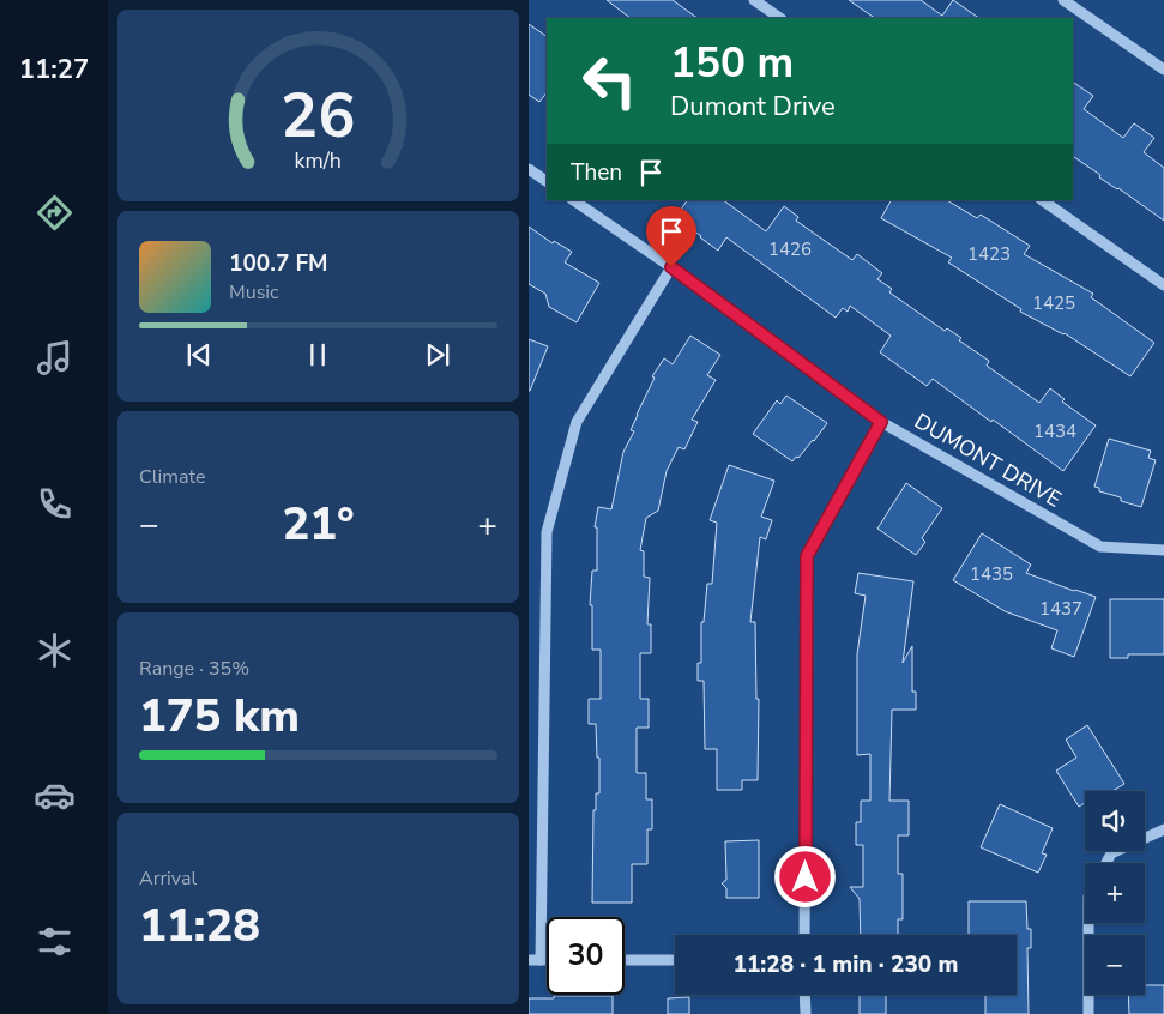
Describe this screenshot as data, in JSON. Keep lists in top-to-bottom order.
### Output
{
  "streets": {
    "street": ["DUMONT DRIVE"]
  },
  "house_numbers": [
    "1426",
    "1423",
    "1425",
    "1434",
    "1435",
    "1437"
  ],
  "page": {
    "tabs": "11:27",
    "turn": ["150 m", "Dumont Drive"],
    "then": "Then",
    "song": ["100.7 FM", "Music"],
    "tile": [
      "Climate",
      ["Range · 35%", "175 km"],
      ["Arrival", "11:28"]
    ],
    "heat": ["−", "21°", "+"],
    "map_buttons": ["+", "−"],
    "limit": "30",
    "trip": "11:28 · 1 min · 230 m",
    "gauge": ["26", "km/h"]
  }
}
